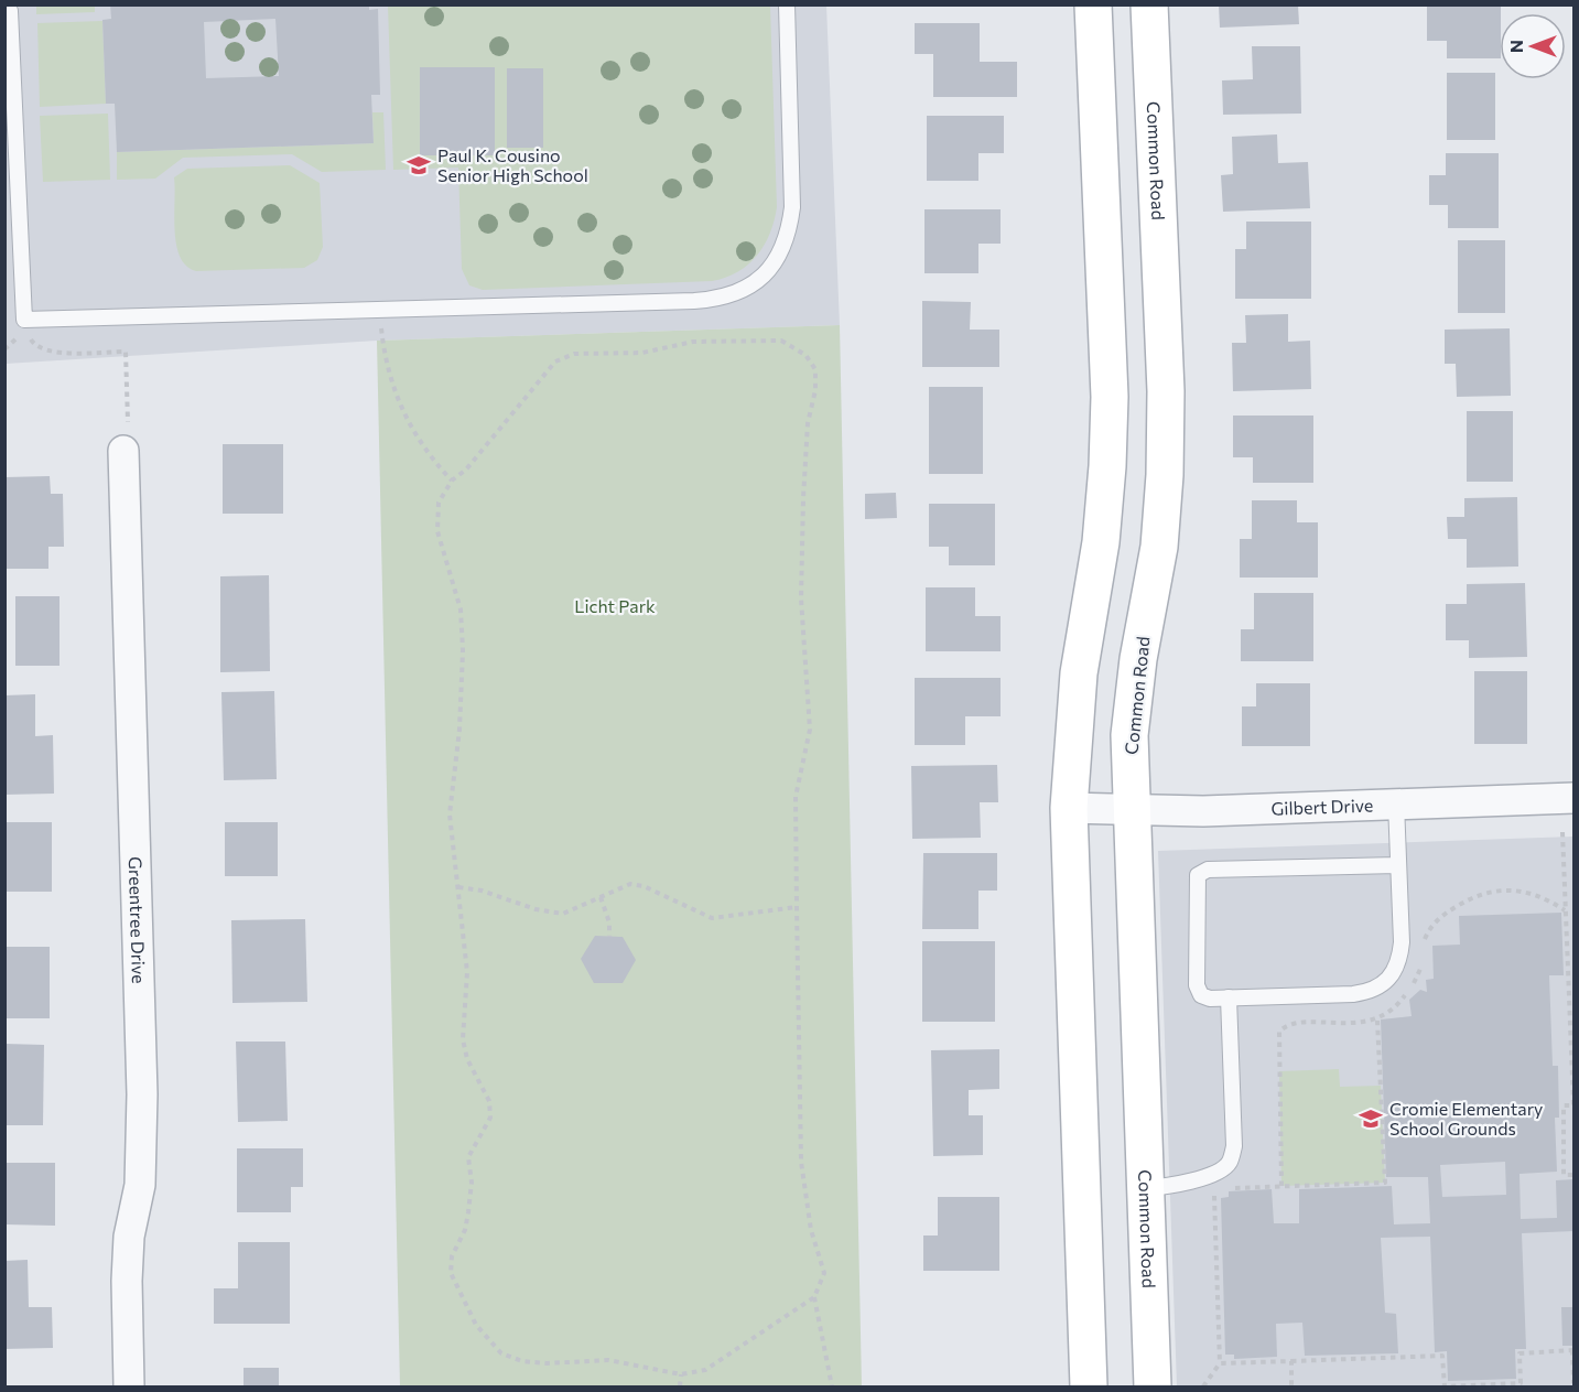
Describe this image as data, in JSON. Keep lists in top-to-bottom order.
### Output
{
  "streets": {
    "street": ["Common Road", "Gilbert Drive", "Greentree Drive"]
  },
  "crossings": [
    ["Common Road", "Gilbert Drive"]
  ],
  "parks": ["Licht Park"],
  "places": {
    "school or university": ["Paul K. Cousino Senior High School", "Cromie Elementary School Grounds"]
  },
  "north": "left"
}
